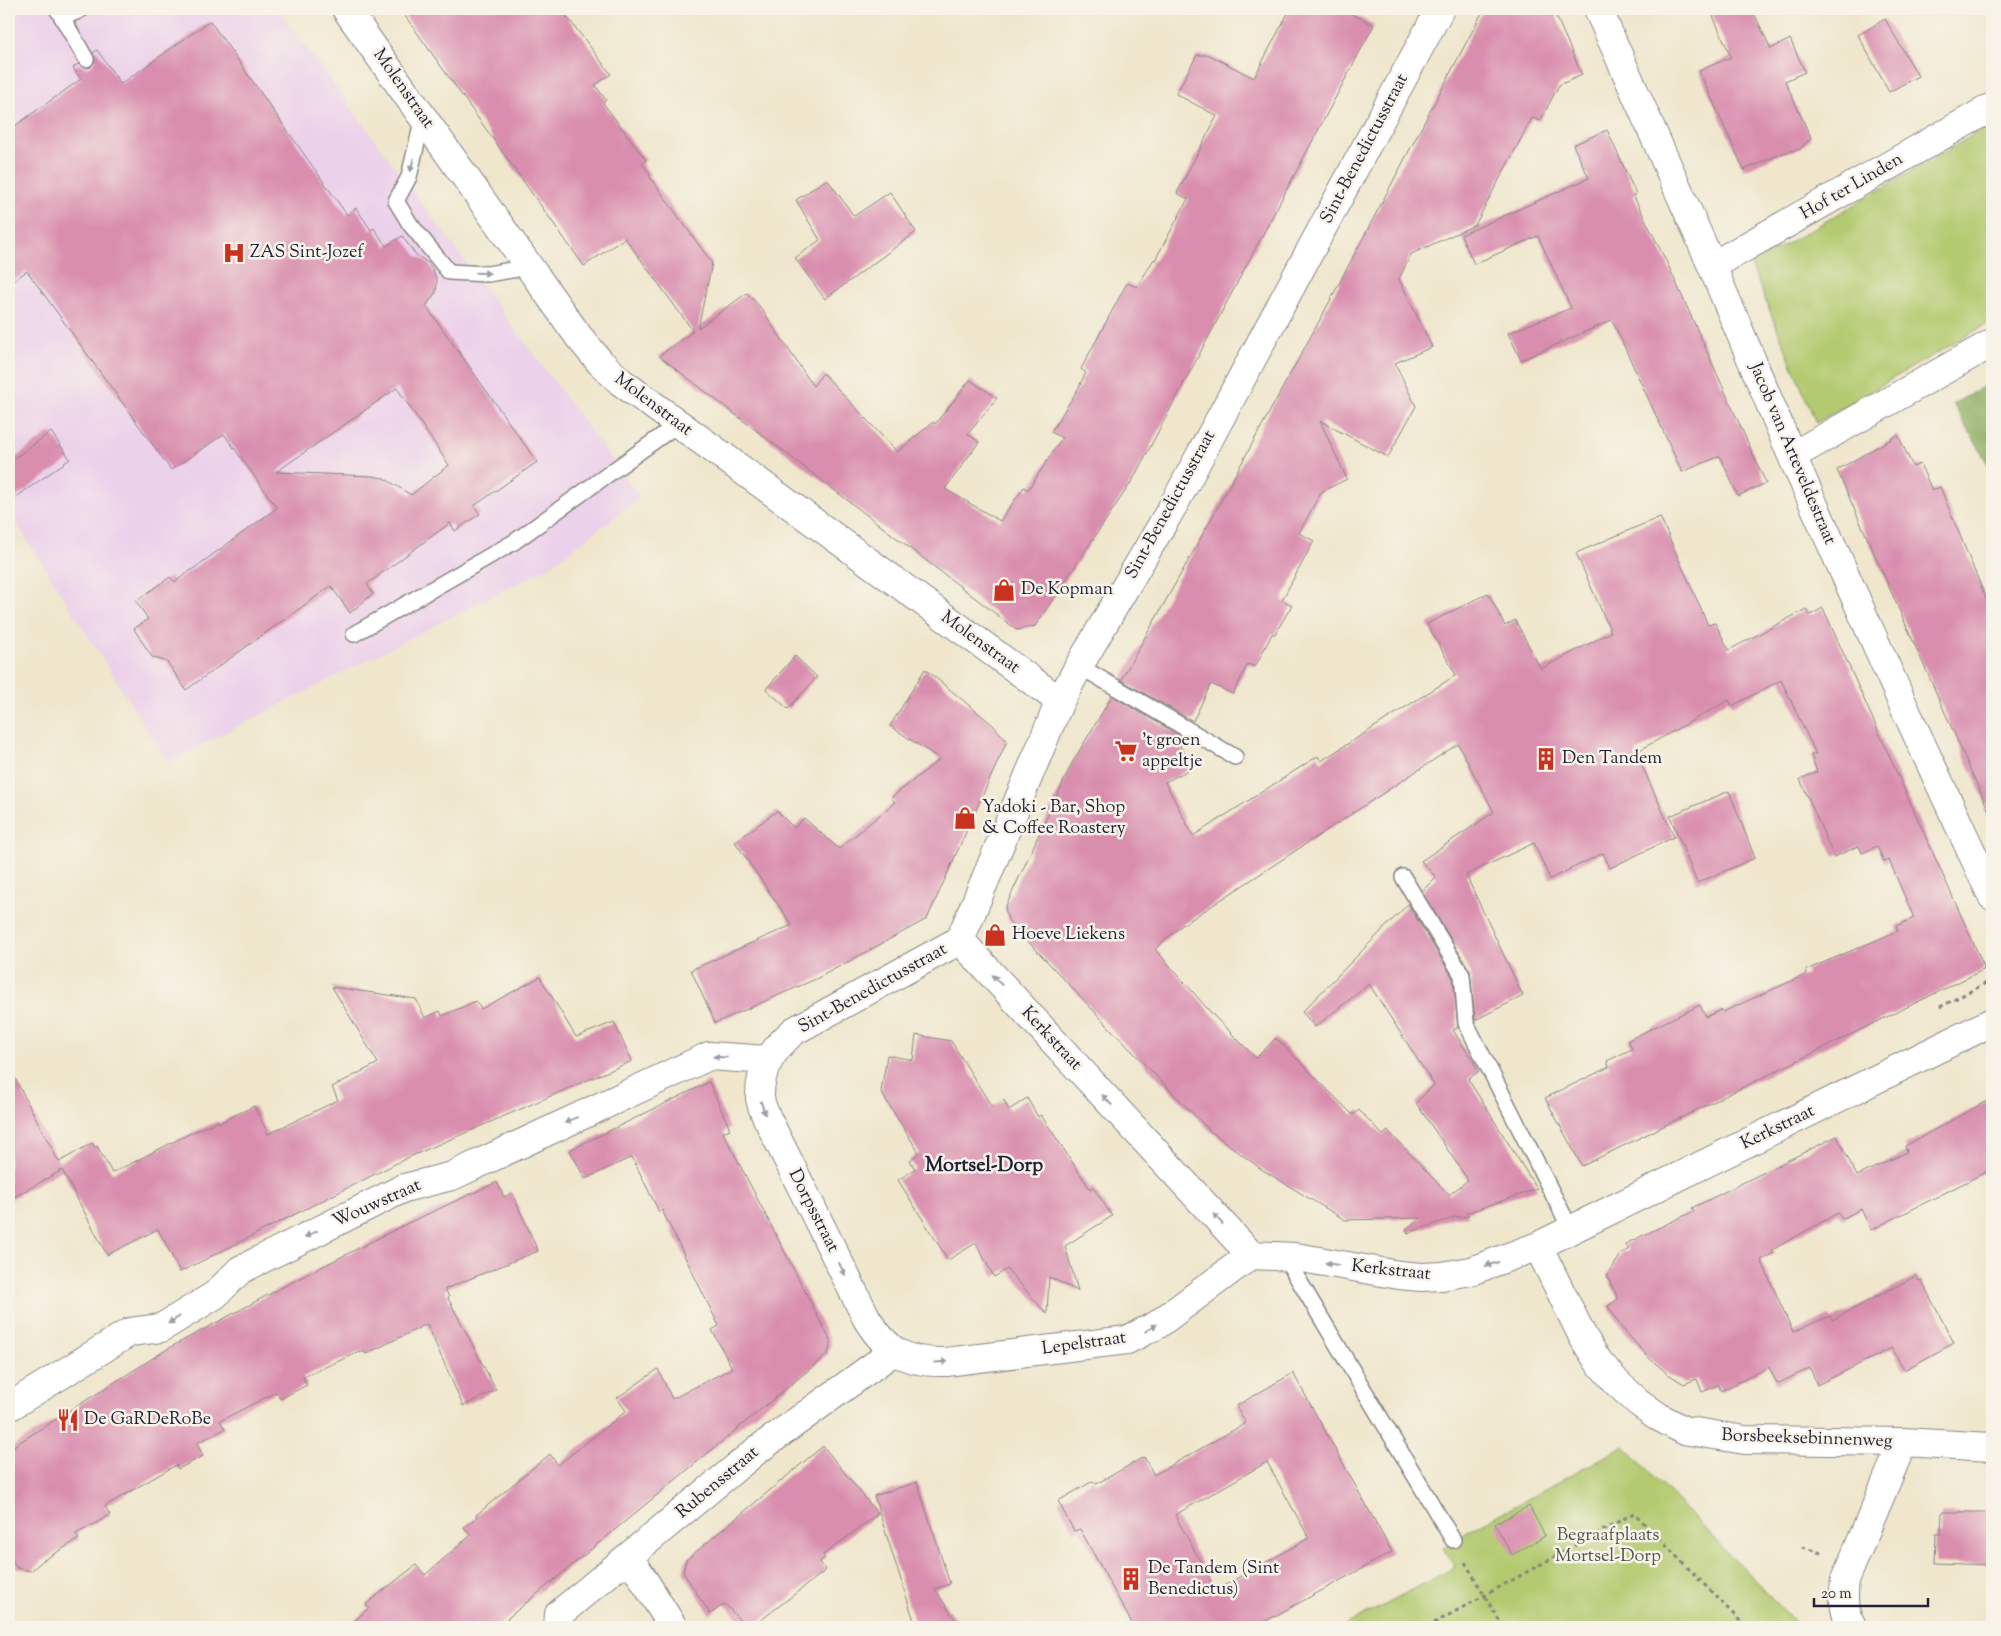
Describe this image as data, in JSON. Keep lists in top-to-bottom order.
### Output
{
  "streets": {
    "street": [
      "Molenstraat",
      "Sint-Benedictusstraat",
      "Hof ter Linden",
      "Jacob van Arteveldestraat",
      "Kerkstraat",
      "Wouwstraat",
      "Dorpsstraat",
      "Lepelstraat",
      "Borsbeeksebinnenweg",
      "Rubensstraat"
    ]
  },
  "crossings": [
    ["Molenstraat", "Sint-Benedictusstraat"],
    ["Sint-Benedictusstraat", "Kerkstraat"],
    ["Sint-Benedictusstraat", "Wouwstraat"],
    ["Sint-Benedictusstraat", "Dorpsstraat"],
    ["Hof ter Linden", "Jacob van Arteveldestraat"],
    ["Kerkstraat", "Lepelstraat"],
    ["Kerkstraat", "Borsbeeksebinnenweg"],
    ["Wouwstraat", "Dorpsstraat"],
    ["Dorpsstraat", "Lepelstraat"],
    ["Dorpsstraat", "Rubensstraat"],
    ["Lepelstraat", "Rubensstraat"]
  ],
  "one_way": [
    "Kerkstraat",
    "Wouwstraat",
    "Dorpsstraat",
    "Lepelstraat"
  ],
  "districts": ["Mortsel-Dorp"],
  "parks": ["Begraafplaats Mortsel-Dorp"],
  "places": {
    "hospital": ["ZAS Sint-Jozef"],
    "shop": ["De Kopman", "Yadoki - Bar, Shop & Coffee Roastery", "Hoeve Liekens"],
    "supermarket": ["'t groen appeltje"],
    "building": ["Den Tandem", "De Tandem (Sint Benedictus)"],
    "restaurant": ["De GaRDeRoBe"]
  },
  "scale_bar": "20 m"
}
